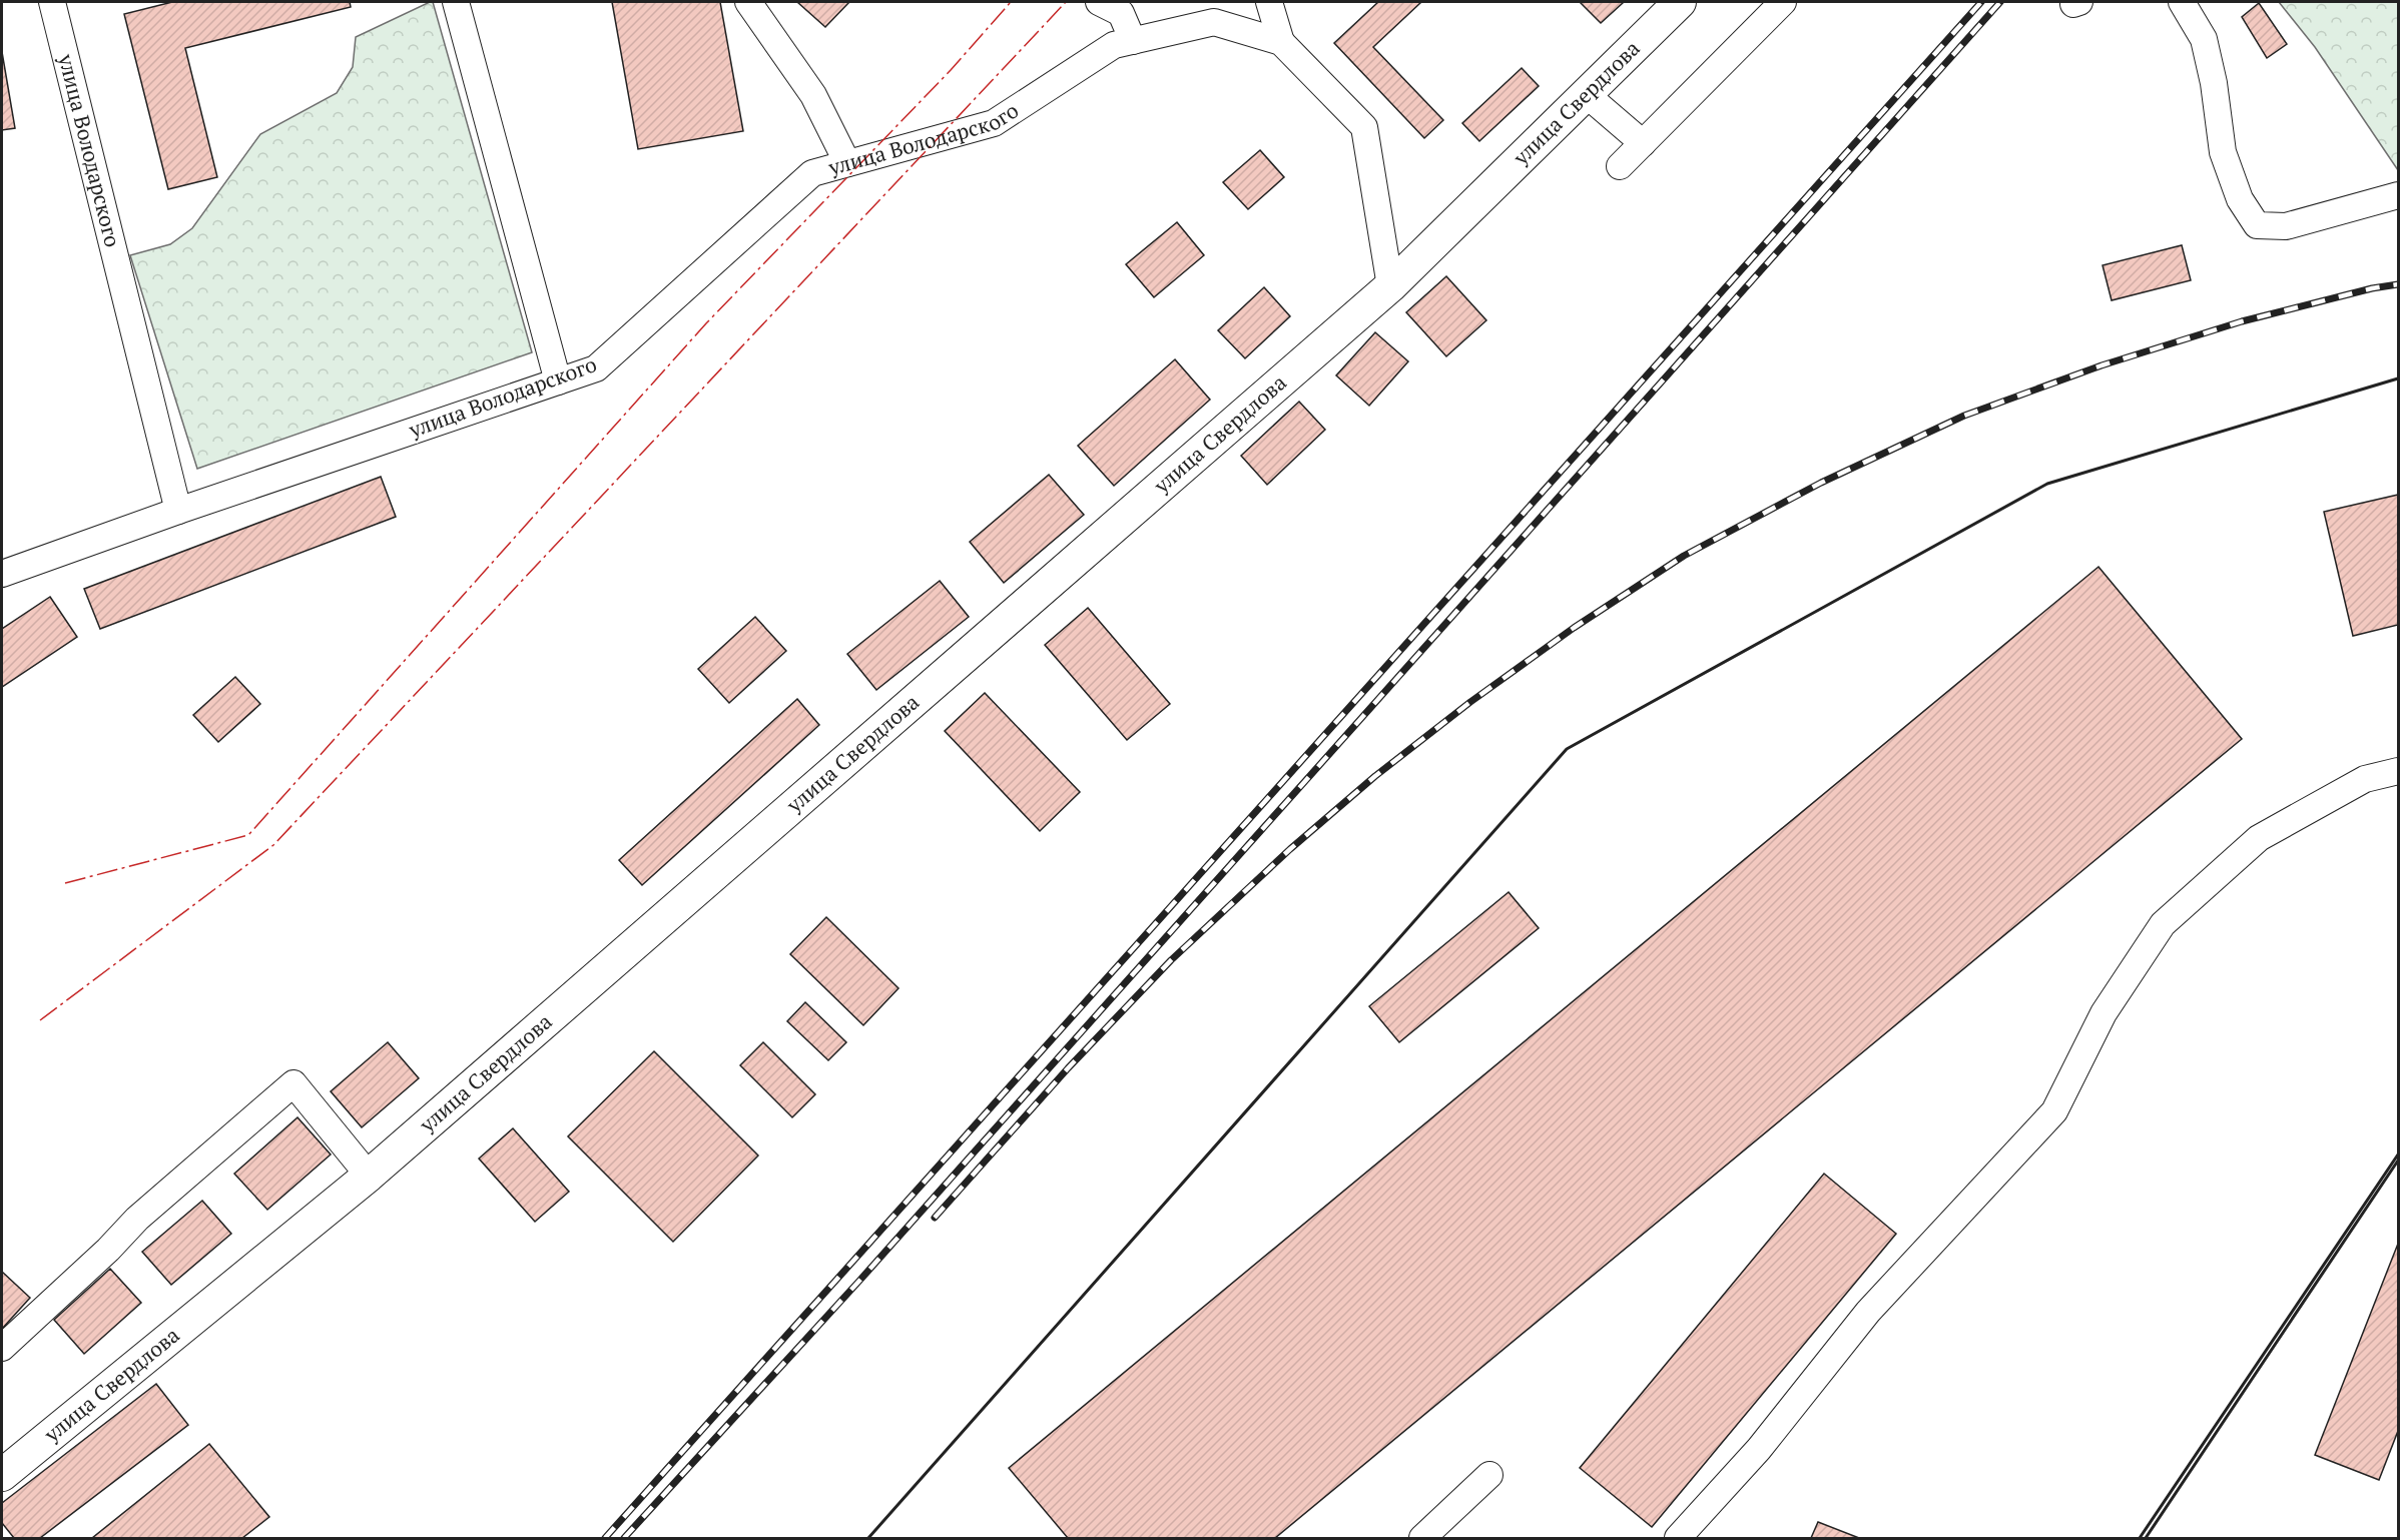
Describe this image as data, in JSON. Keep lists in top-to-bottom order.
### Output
{
  "streets": {
    "main road": ["улица Свердлова"],
    "street": ["улица Володарского"]
  },
  "crossings": [
    ["улица Свердлова", "улица Володарского"]
  ]
}
